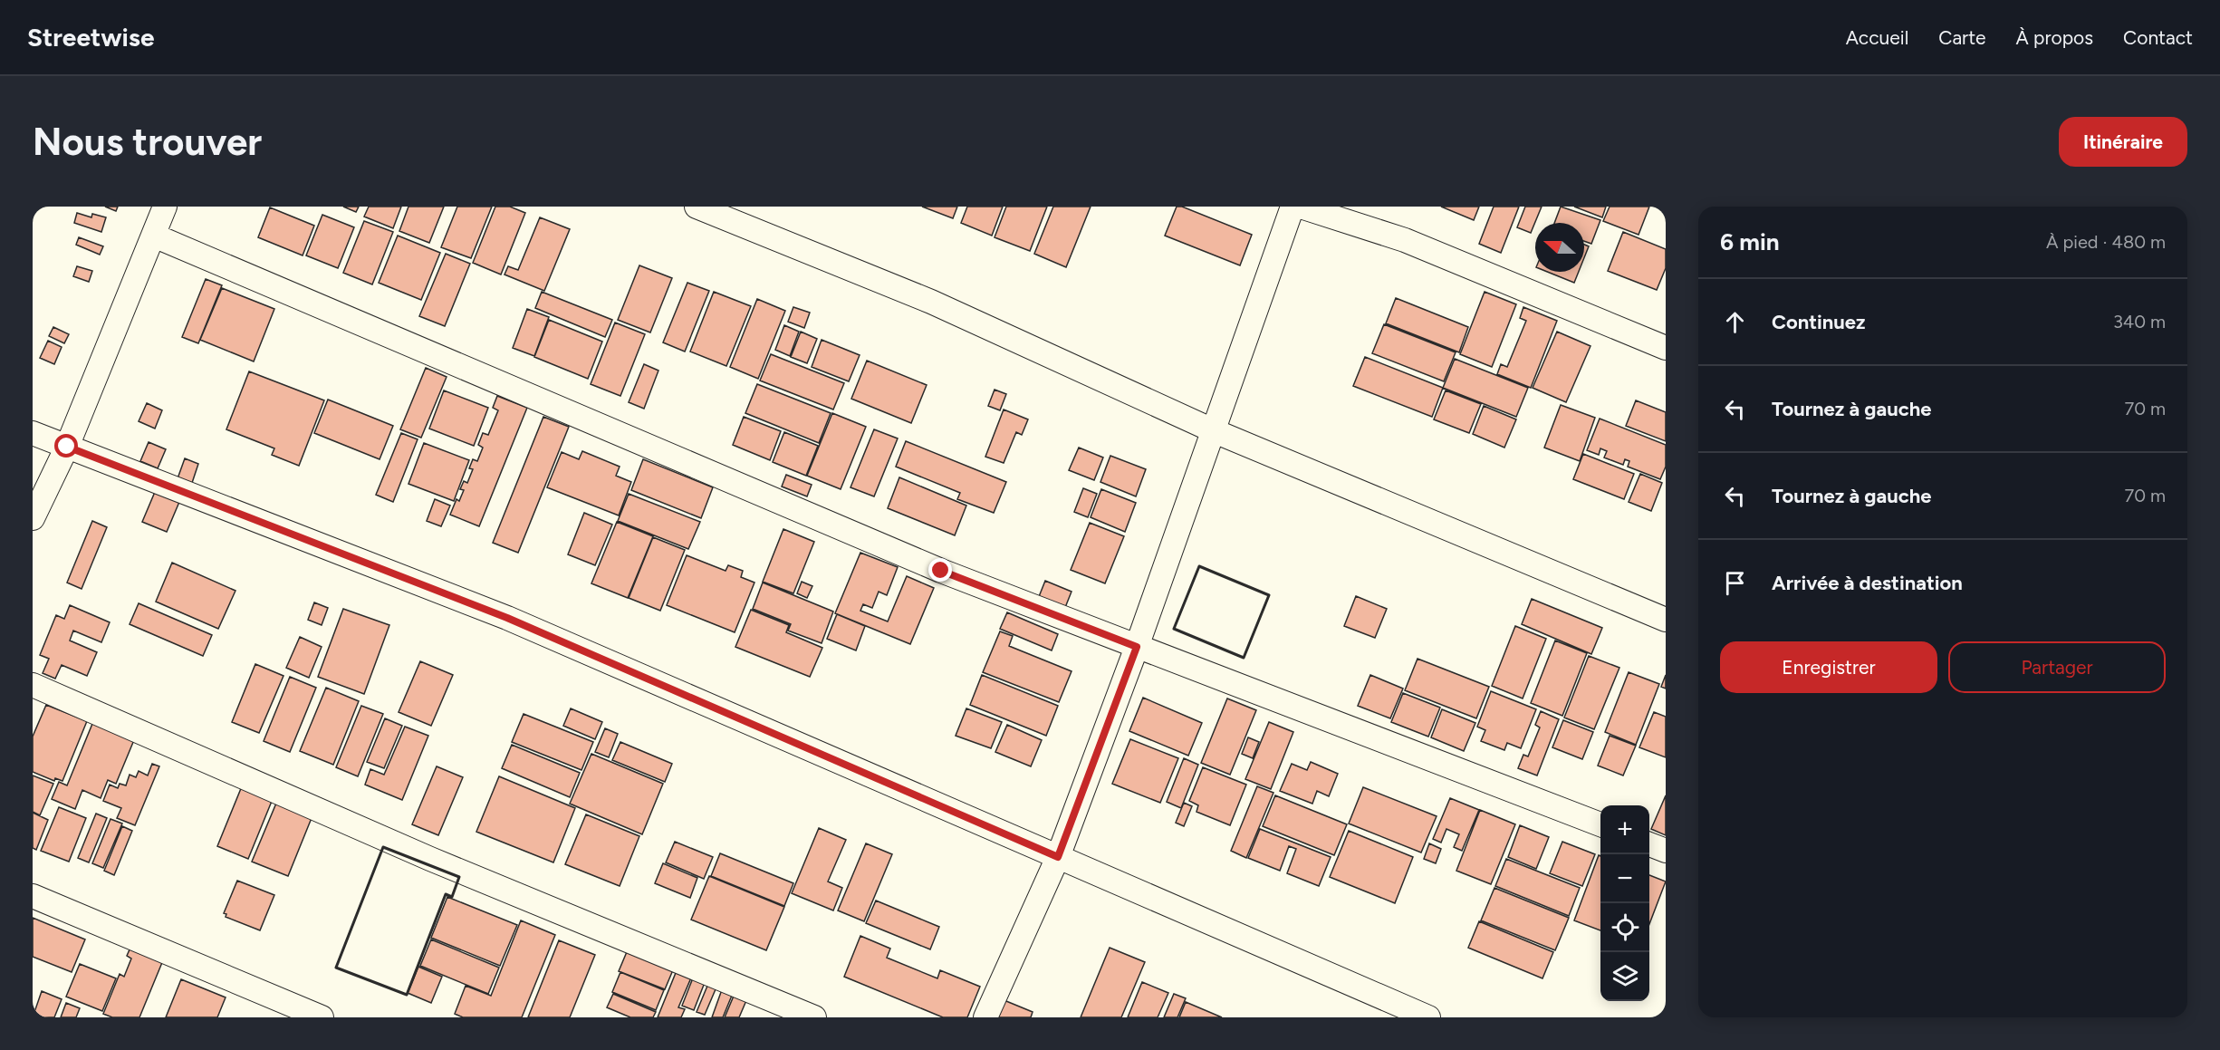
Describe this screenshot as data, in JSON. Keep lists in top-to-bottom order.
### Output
{
  "north": "left",
  "page": {
    "header": "Streetwise",
    "nav": [
      "Accueil",
      "Carte",
      "À propos",
      "Contact"
    ],
    "buttons": [
      "Itinéraire",
      ["Enregistrer", "Partager"]
    ],
    "title": "Nous trouver",
    "heading": ["6 min", "À pied · 480 m"],
    "list": [
      ["Continuez", "340 m"],
      ["Tournez à gauche", "70 m"],
      ["Tournez à gauche", "70 m"],
      "Arrivée à destination"
    ],
    "map_buttons": ["+", "−"]
  }
}
